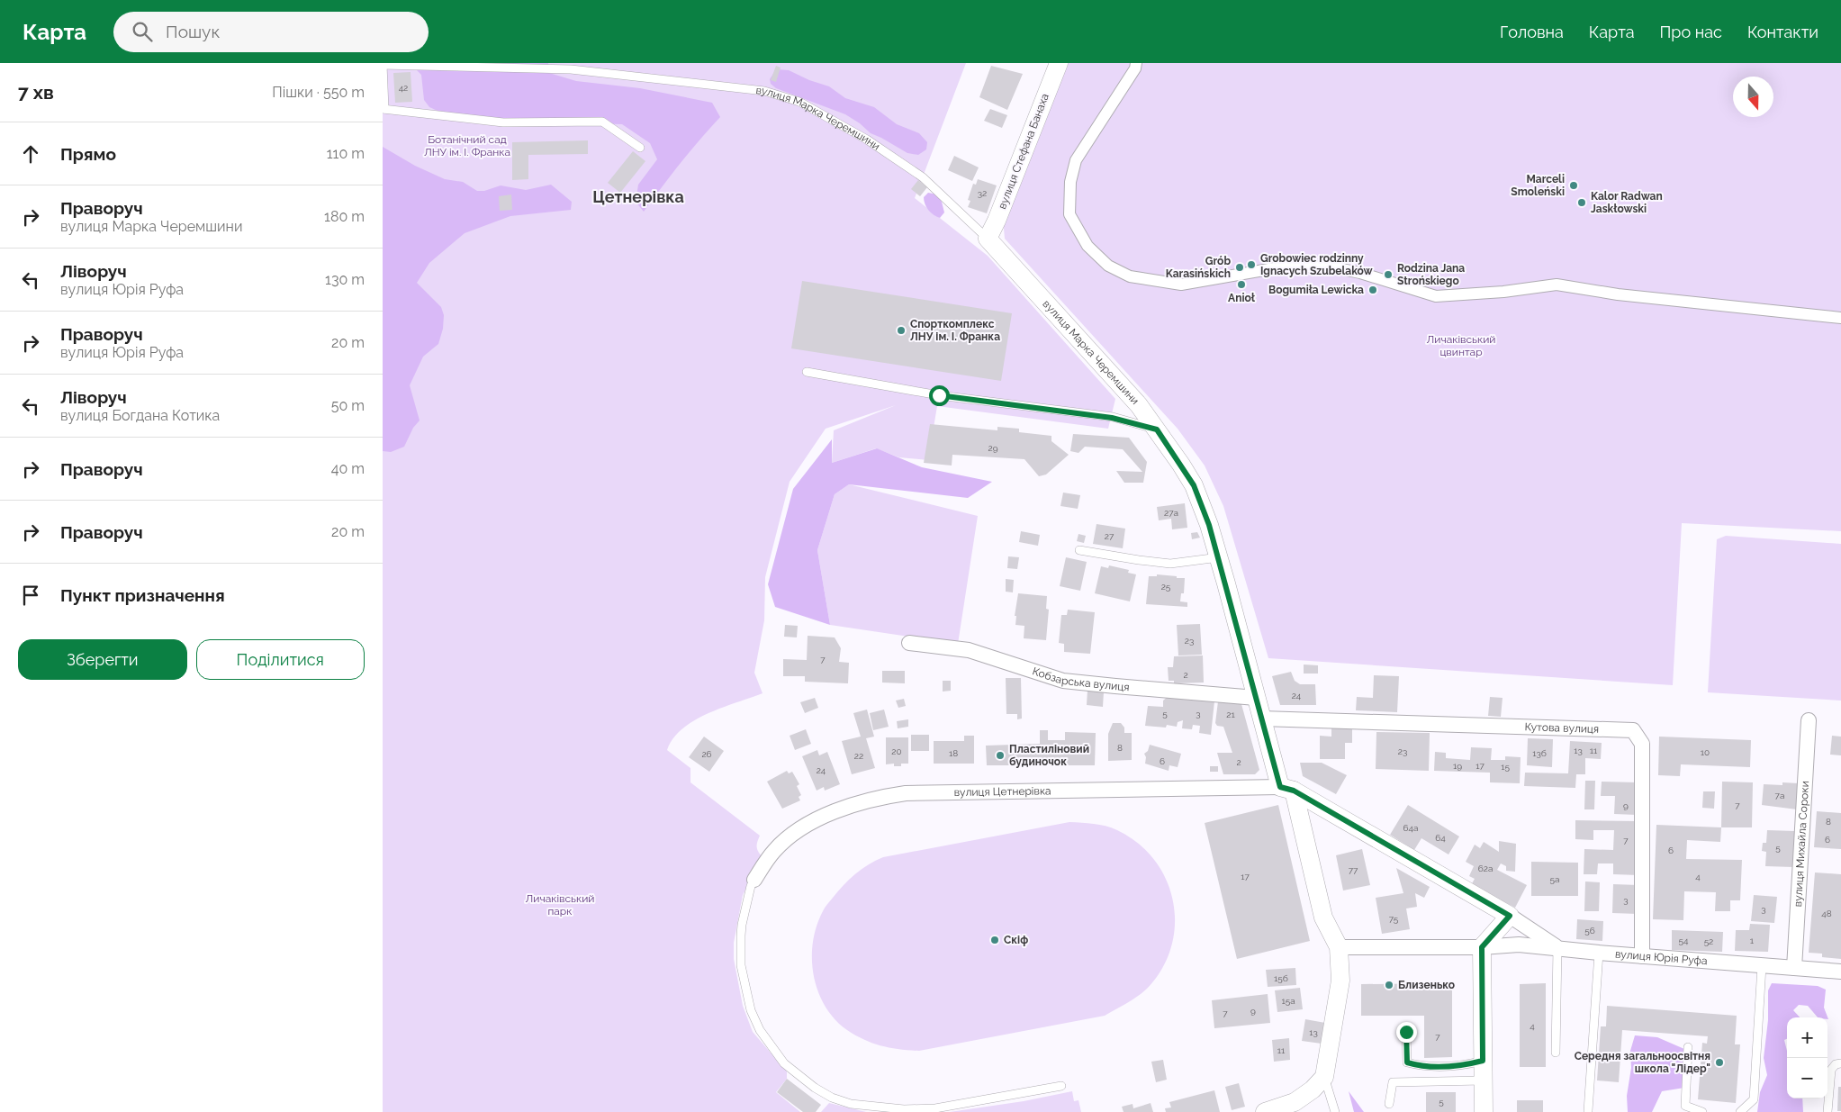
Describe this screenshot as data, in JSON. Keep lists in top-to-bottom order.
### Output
{
  "streets": {
    "street": [
      "вулиця Марка Черемшини",
      "вулиця Стефана Банаха",
      "Кобзарська вулиця",
      "Кутова вулиця",
      "вулиця Цетнерівка",
      "вулиця Михайла Сороки",
      "вулиця Юрія Руфа"
    ]
  },
  "crossings": [
    ["вулиця Марка Черемшини", "вулиця Стефана Банаха"],
    ["вулиця Марка Черемшини", "Кобзарська вулиця"],
    ["вулиця Марка Черемшини", "Кутова вулиця"],
    ["вулиця Марка Черемшини", "вулиця Цетнерівка"],
    ["вулиця Марка Черемшини", "вулиця Юрія Руфа"],
    ["Кутова вулиця", "вулиця Юрія Руфа"],
    ["вулиця Михайла Сороки", "вулиця Юрія Руфа"]
  ],
  "districts": ["Цетнерівка"],
  "parks": ["Ботанічний сад ЛНУ ім. І. Франка", "Личаківський цвинтар", "Личаківський парк"],
  "places": [
    "Marceli Smoleński",
    "Kalor Radwan Jaskłowski",
    "Grobowiec rodzinny Ignacych Szubelaków",
    "Grób Karasińskich",
    "Rodzina Jana Strońskiego",
    "Anioł",
    "Bogumiła Lewicka",
    "Спорткомплекс ЛНУ ім. І. Франка",
    "Пластиліновий будиночок",
    "Скіф",
    "Близенько",
    "Середня загальноосвітня школа \"Лідер\""
  ],
  "house_numbers": [
    "42",
    "32",
    "29",
    "27а",
    "27",
    "25",
    "23",
    "7",
    "2",
    "24",
    "5",
    "3",
    "21",
    "8",
    "13",
    "11",
    "20",
    "23",
    "10",
    "18",
    "13б",
    "26",
    "22",
    "6",
    "2",
    "19",
    "17",
    "15",
    "24",
    "7а",
    "9",
    "7",
    "8",
    "64а",
    "64",
    "6",
    "7",
    "5",
    "6",
    "62а",
    "77",
    "17",
    "4",
    "5а",
    "3",
    "3",
    "48",
    "75",
    "56",
    "54",
    "1",
    "52",
    "15б",
    "15а",
    "9",
    "7",
    "4",
    "13",
    "7",
    "11",
    "5"
  ],
  "north": "bottom",
  "page": {
    "header": "Карта",
    "search": "Пошук",
    "nav": [
      "Головна",
      "Карта",
      "Про нас",
      "Контакти"
    ],
    "heading": ["7 хв", "Пішки · 550 m"],
    "list": [
      ["Прямо", "110 m"],
      ["Праворуч", "вулиця Марка Черемшини", "180 m"],
      ["Ліворуч", "вулиця Юрія Руфа", "130 m"],
      ["Праворуч", "вулиця Юрія Руфа", "20 m"],
      ["Ліворуч", "вулиця Богдана Котика", "50 m"],
      ["Праворуч", "40 m"],
      ["Праворуч", "20 m"],
      "Пункт призначення"
    ],
    "buttons": ["Зберегти", "Поділитися"],
    "map_buttons": ["+", "−"]
  }
}
